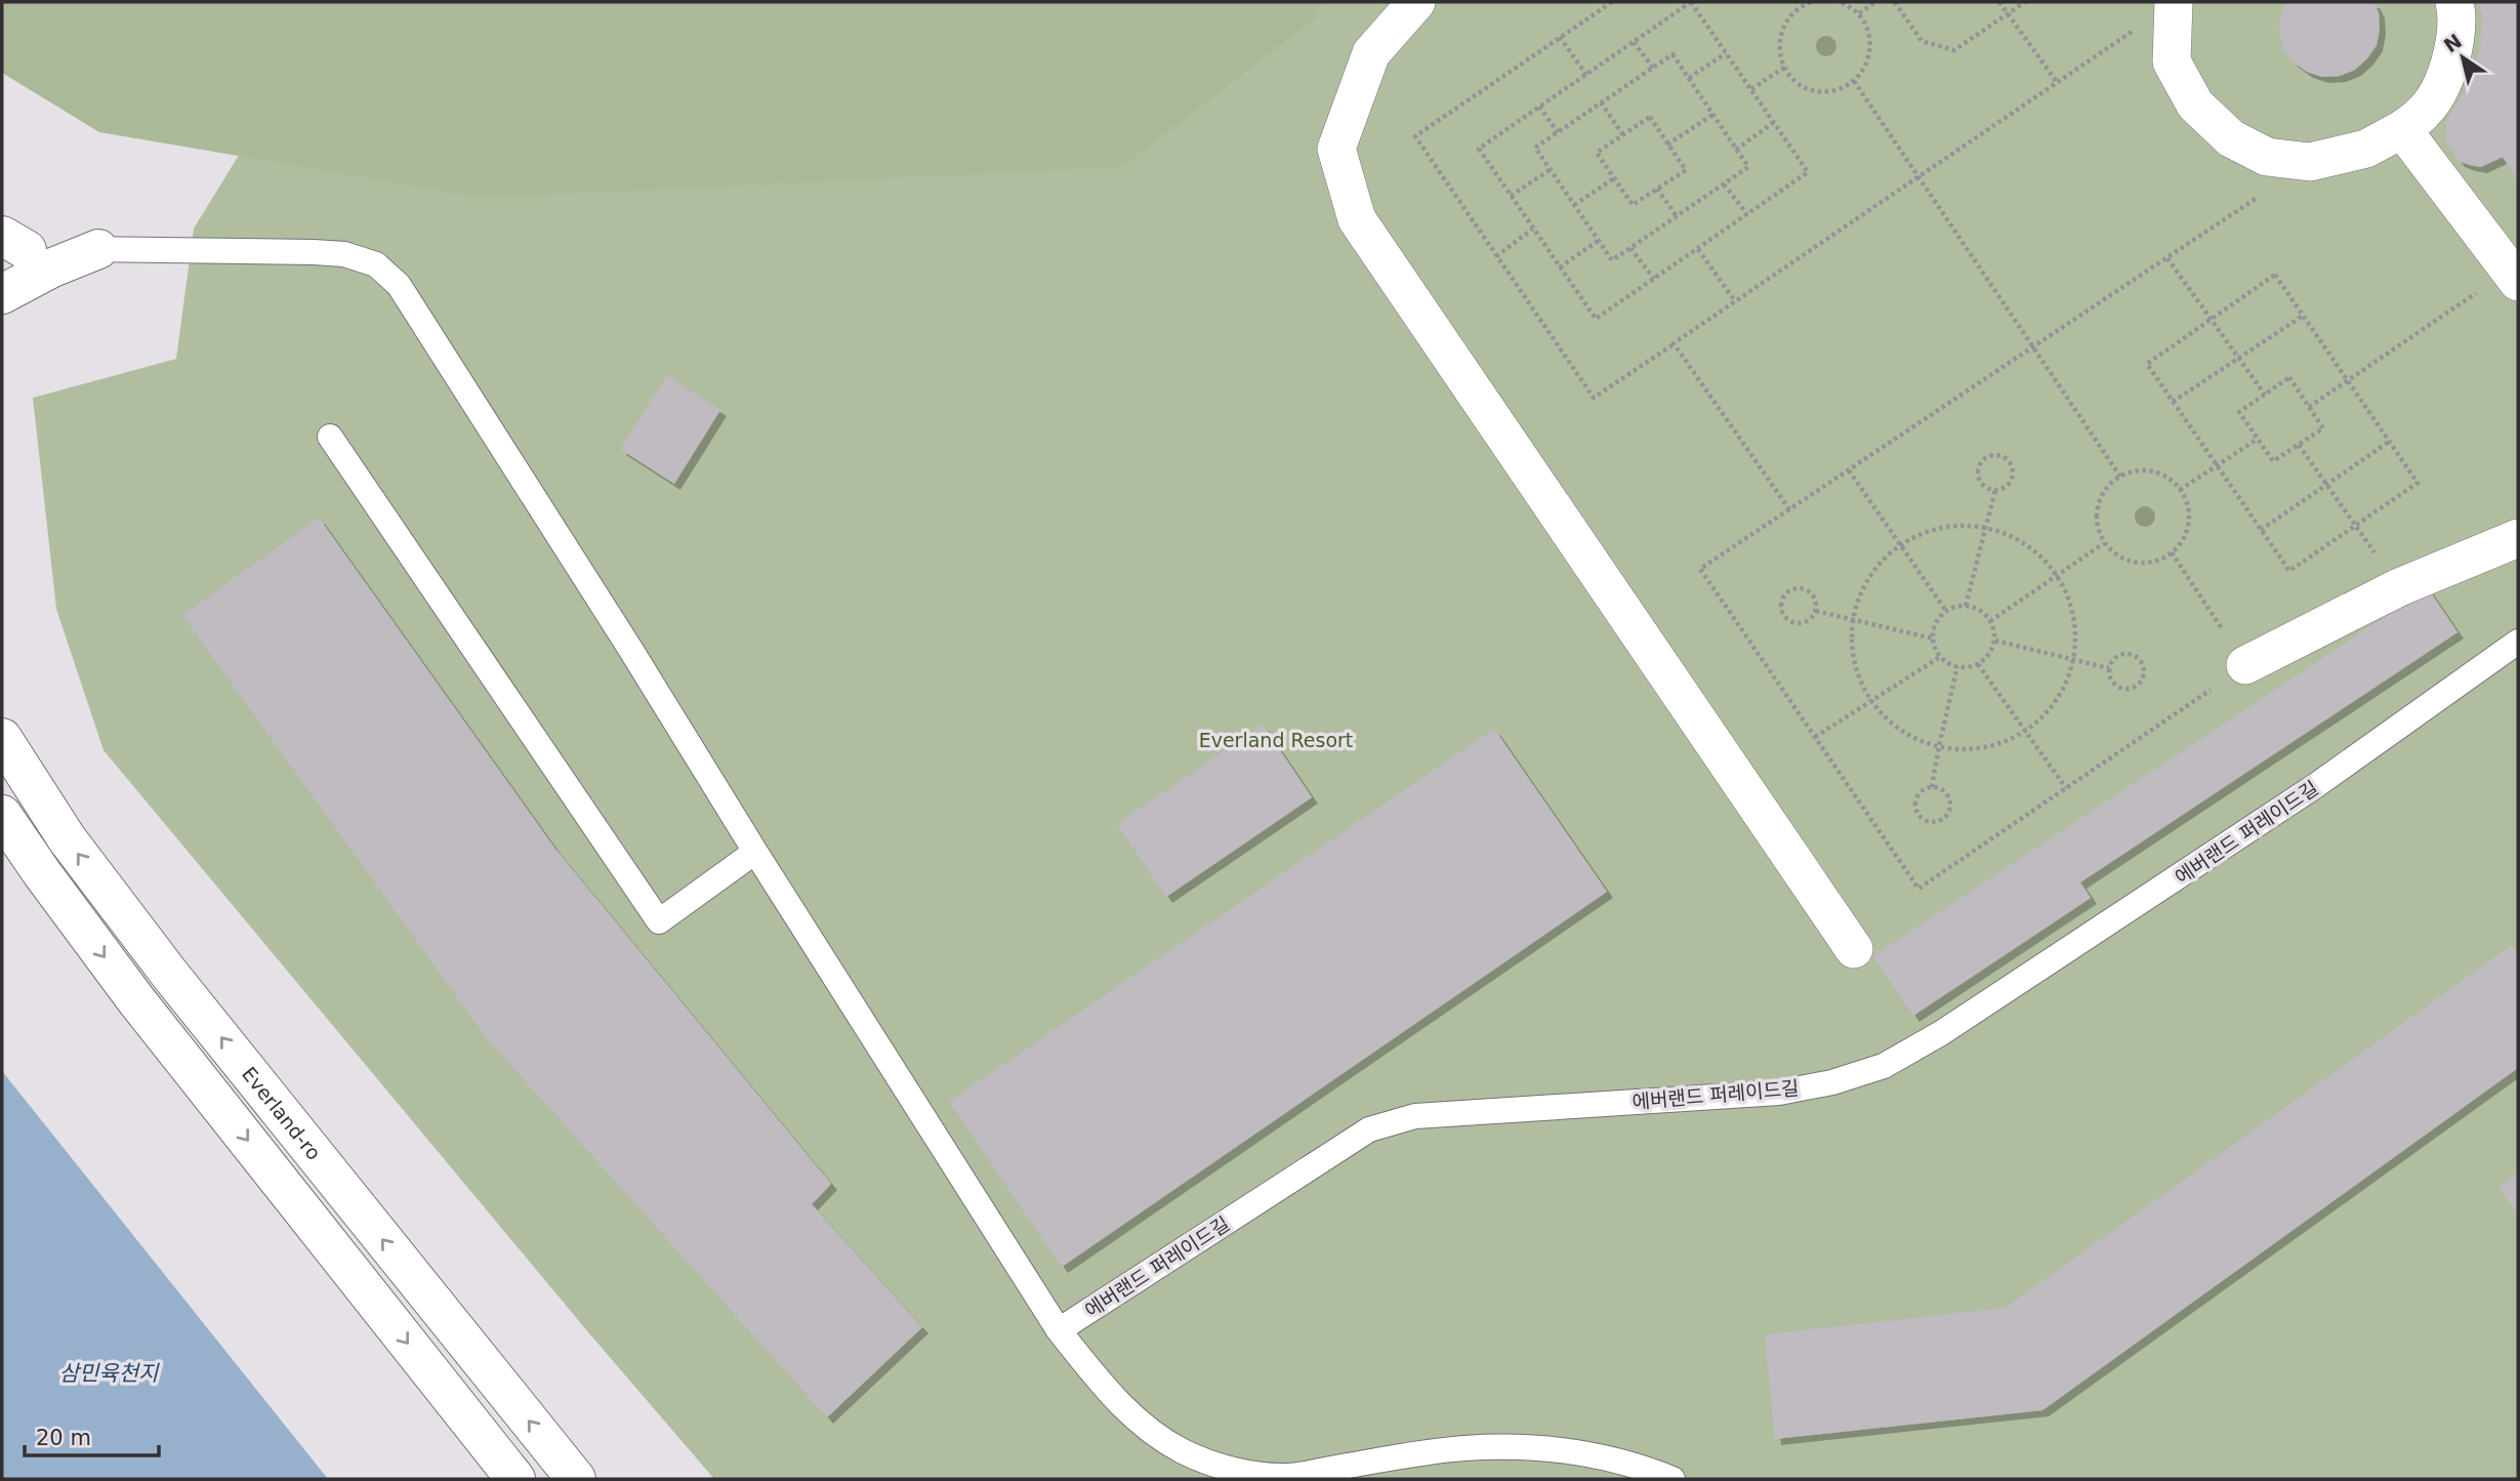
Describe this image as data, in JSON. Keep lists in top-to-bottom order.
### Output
{
  "streets": {
    "street": ["Everland-ro"],
    "lane": ["에버랜드 퍼레이드길"]
  },
  "water": ["삼민육천지"],
  "parks": ["Everland Resort"],
  "scale_bar": "20 m",
  "north": "top left"
}
